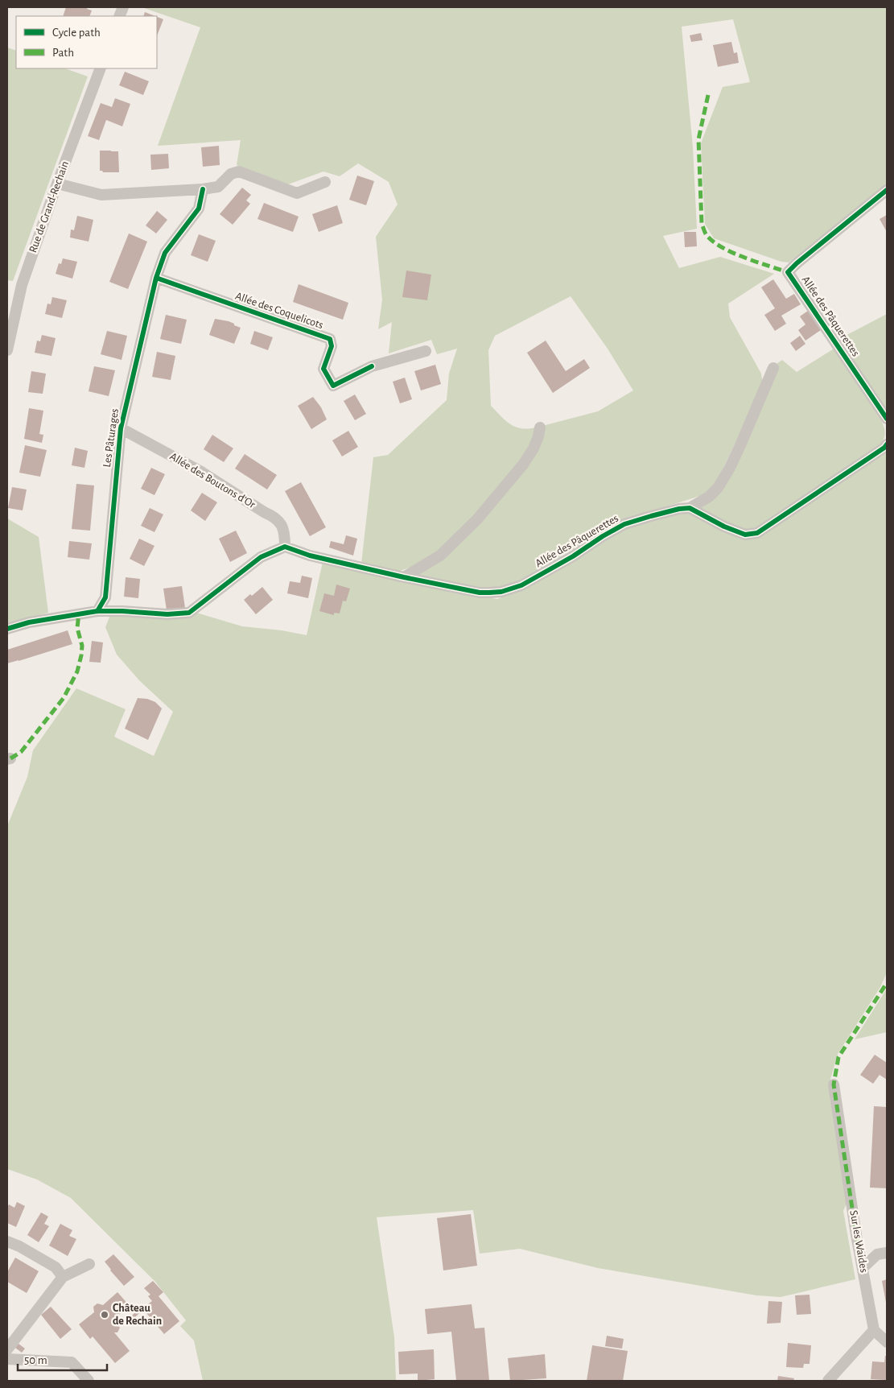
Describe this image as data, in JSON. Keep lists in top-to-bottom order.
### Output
{
  "streets": {
    "street": [
      "Rue de Grand-Rechain",
      "Allée des Coquelicots",
      "Allée des Pâquerettes",
      "Les Pâturages",
      "Allée des Boutons d’Or",
      "Sur les Waides"
    ]
  },
  "crossings": [
    ["Allée des Coquelicots", "Les Pâturages"],
    ["Allée des Pâquerettes", "Allée des Boutons d’Or"],
    ["Les Pâturages", "Allée des Boutons d’Or"]
  ],
  "places": ["Château de Rechain"],
  "legend": ["Cycle path", "Path"],
  "scale_bar": "50 m"
}
